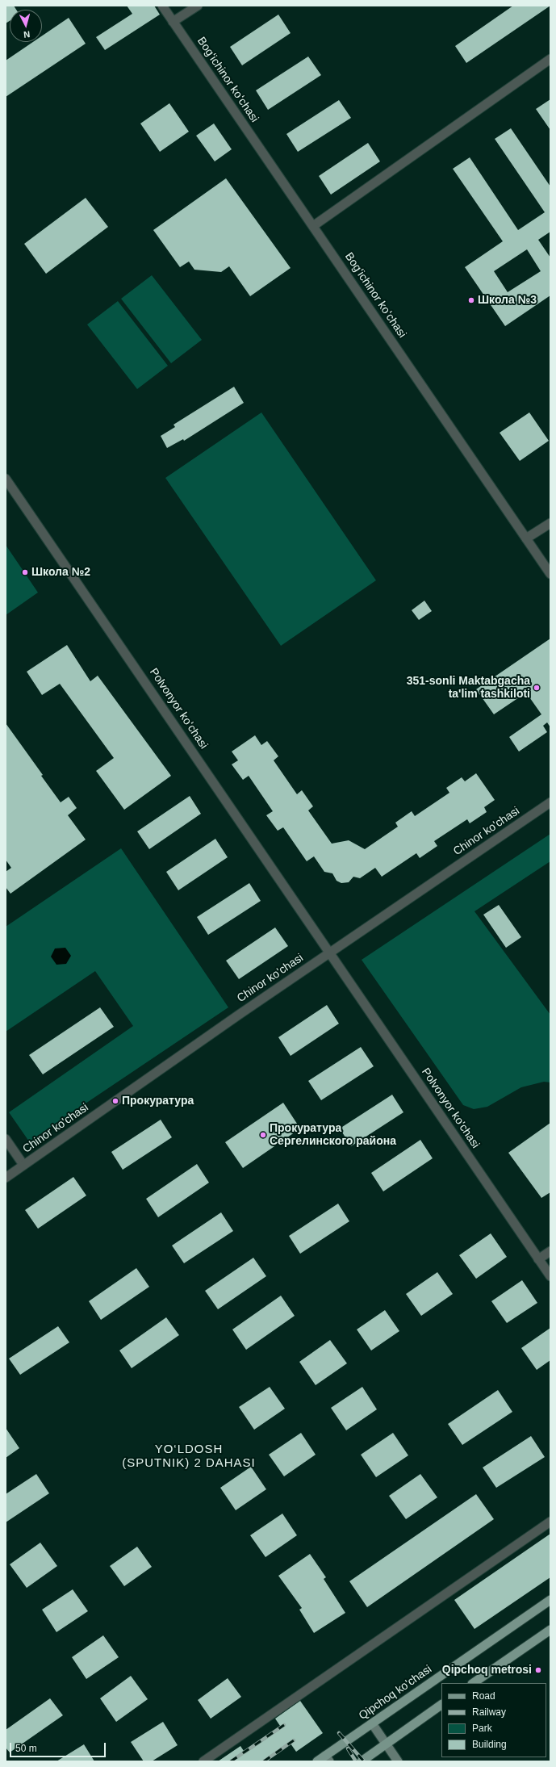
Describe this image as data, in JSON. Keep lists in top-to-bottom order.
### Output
{
  "streets": {
    "main road": ["Qipchoq ko'chasi"],
    "street": [
      "Bogʻichinor koʻchasi",
      "Polvonyor koʻchasi",
      "Chinor ko'chasi",
      "Polvonyor ko'chasi"
    ]
  },
  "crossings": [
    ["Polvonyor koʻchasi", "Chinor ko'chasi"],
    ["Polvonyor koʻchasi", "Polvonyor ko'chasi"],
    ["Chinor ko'chasi", "Polvonyor ko'chasi"]
  ],
  "districts": ["YO‘LDOSH (SPUTNIK) 2 DAHASI"],
  "places": [
    "Школа №3",
    "Школа №2",
    "351-sonli Maktabgacha ta'lim tashkiloti",
    "Прокуратура",
    "Прокуратура Сергелинского района",
    "Qipchoq metrosi"
  ],
  "legend": [
    "Road",
    "Railway",
    "Park",
    "Building"
  ],
  "scale_bar": "50 m",
  "north": "bottom"
}
